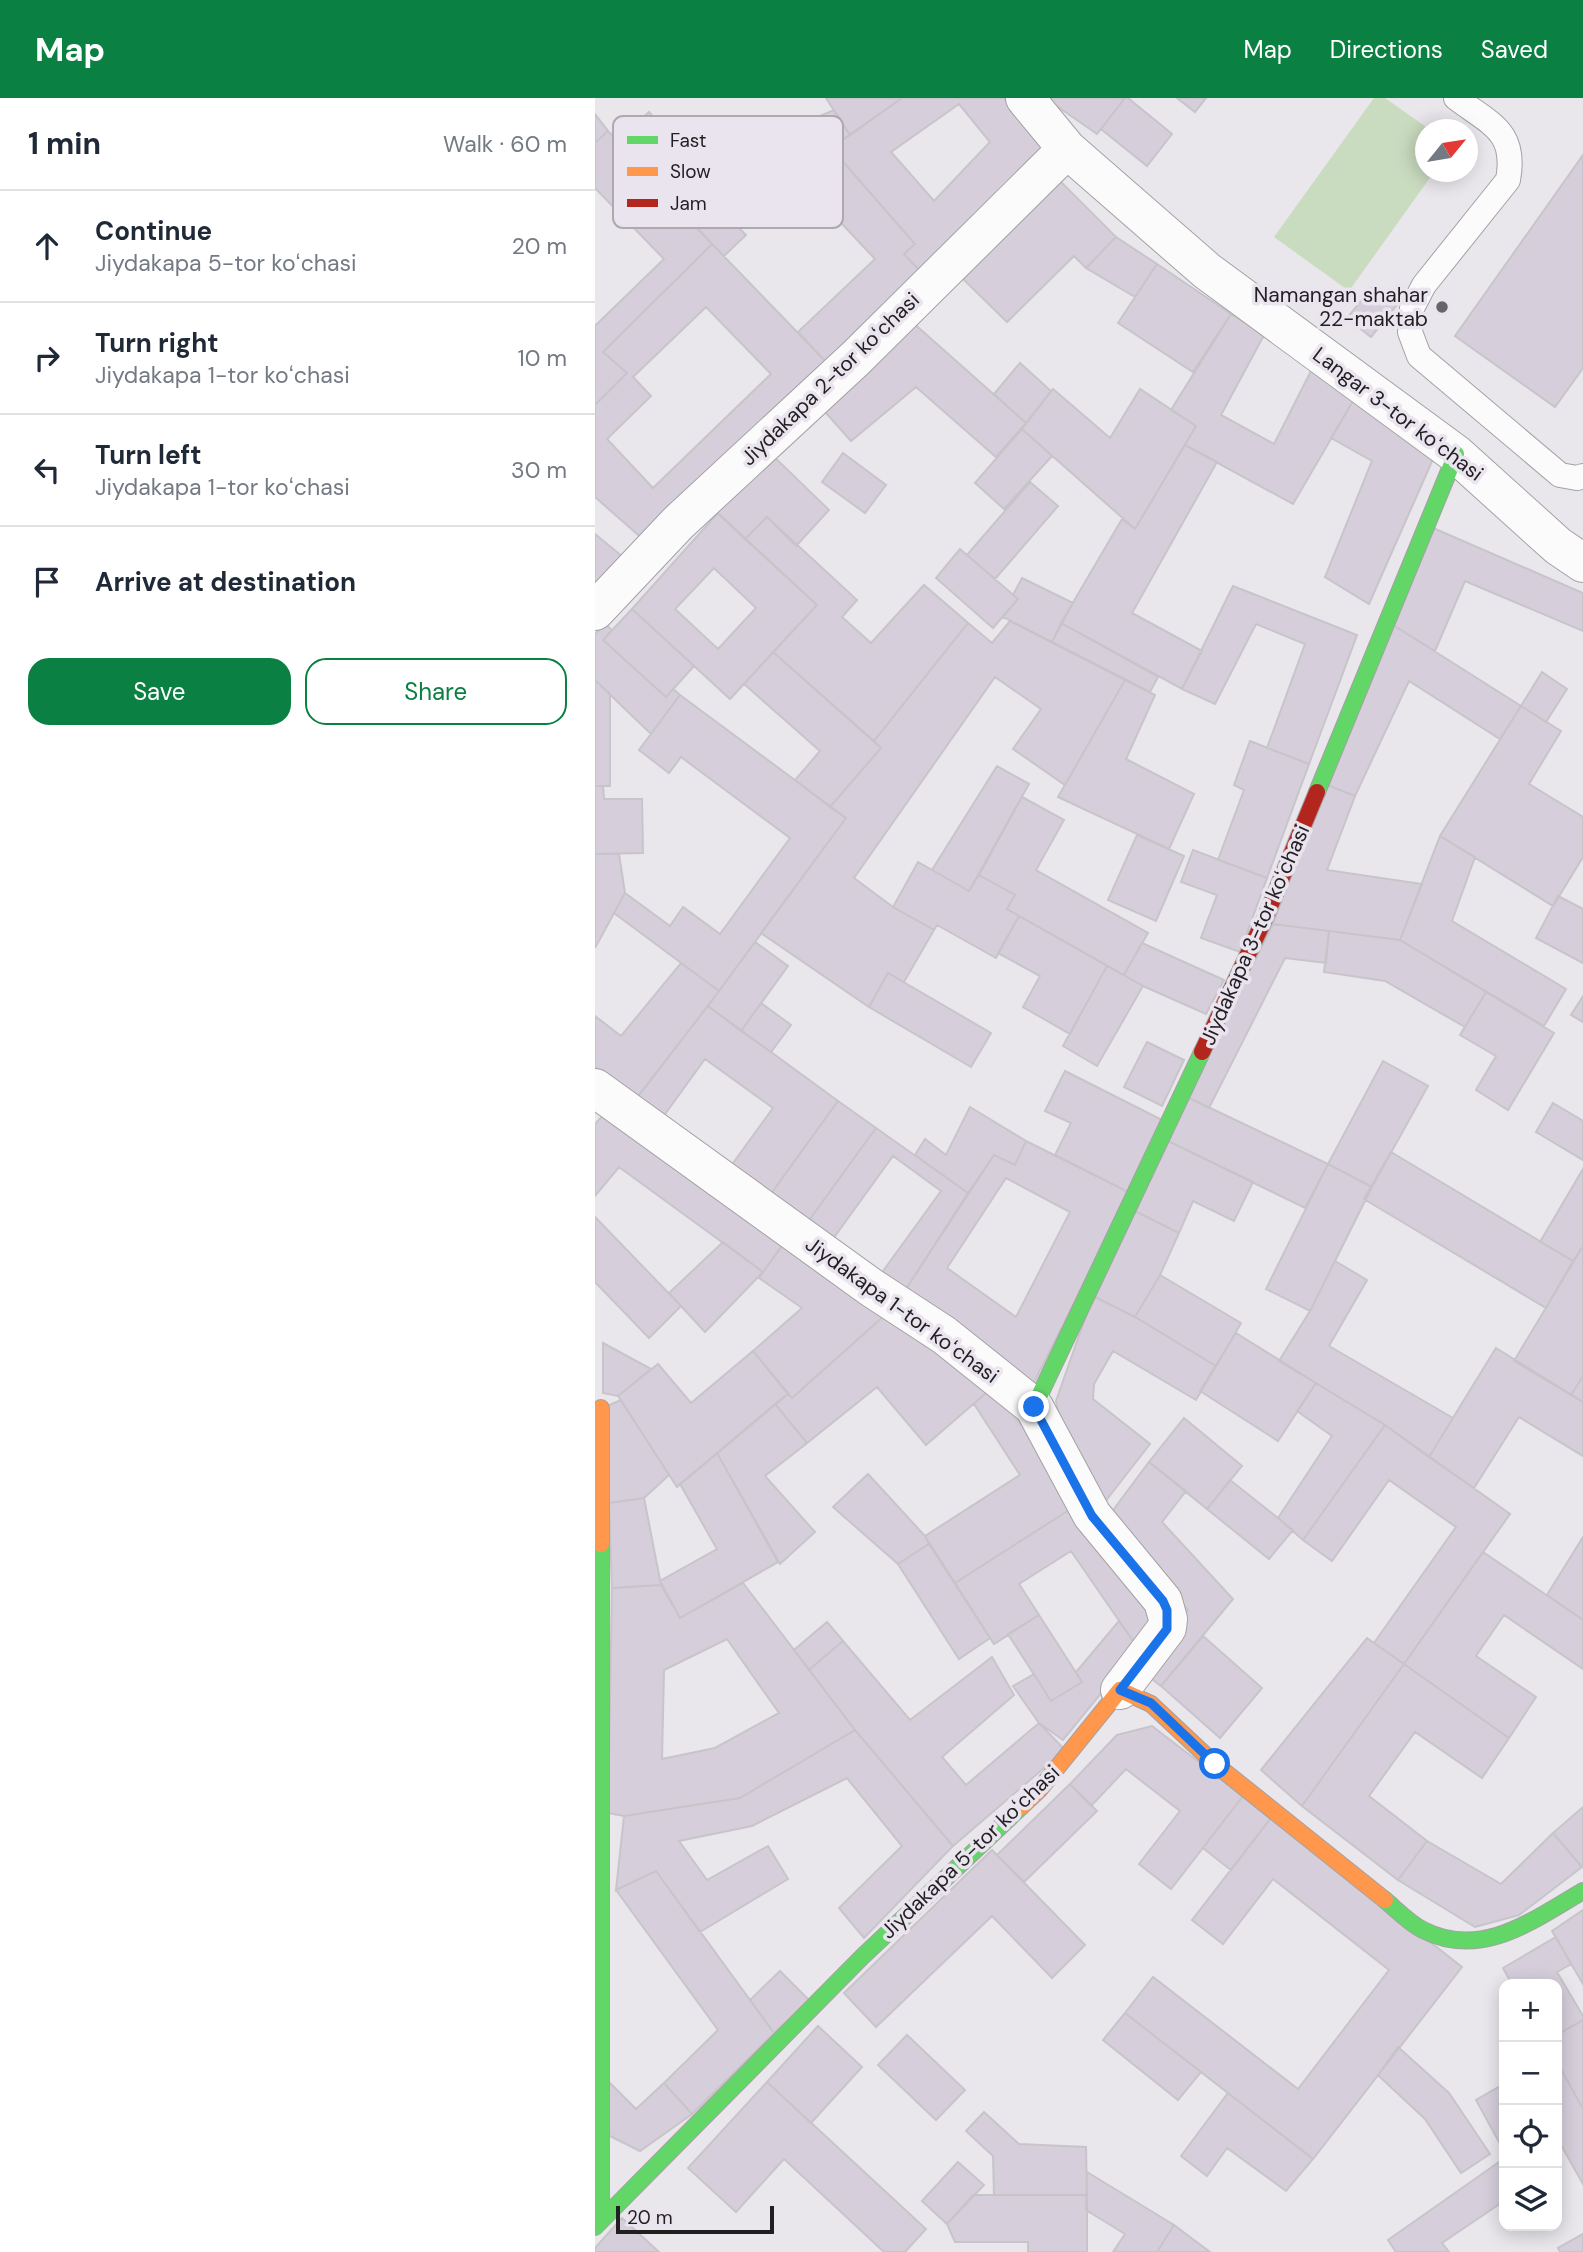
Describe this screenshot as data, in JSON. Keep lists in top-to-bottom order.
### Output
{
  "streets": {
    "street": [
      "Jiydakapa 2-tor koʻchasi",
      "Langar 3-tor koʻchasi",
      "Jiydakapa 3-tor koʻchasi",
      "Jiydakapa 1-tor koʻchasi",
      "Jiydakapa 5-tor koʻchasi"
    ]
  },
  "crossings": [
    ["Jiydakapa 2-tor koʻchasi", "Langar 3-tor koʻchasi"],
    ["Langar 3-tor koʻchasi", "Jiydakapa 3-tor koʻchasi"],
    ["Jiydakapa 3-tor koʻchasi", "Jiydakapa 1-tor koʻchasi"],
    ["Jiydakapa 1-tor koʻchasi", "Jiydakapa 5-tor koʻchasi"]
  ],
  "places": ["Namangan shahar 22-maktab"],
  "legend": ["Fast", "Slow", "Jam"],
  "scale_bar": "20 m",
  "north": "top right",
  "page": {
    "header": "Map",
    "nav": ["Map", "Directions", "Saved"],
    "heading": ["1 min", "Walk · 60 m"],
    "list": [
      ["Continue", "Jiydakapa 5-tor koʻchasi", "20 m"],
      ["Turn right", "Jiydakapa 1-tor koʻchasi", "10 m"],
      ["Turn left", "Jiydakapa 1-tor koʻchasi", "30 m"],
      "Arrive at destination"
    ],
    "buttons": ["Save", "Share"],
    "map_buttons": ["+", "−"],
    "scale": "20 m"
  }
}
